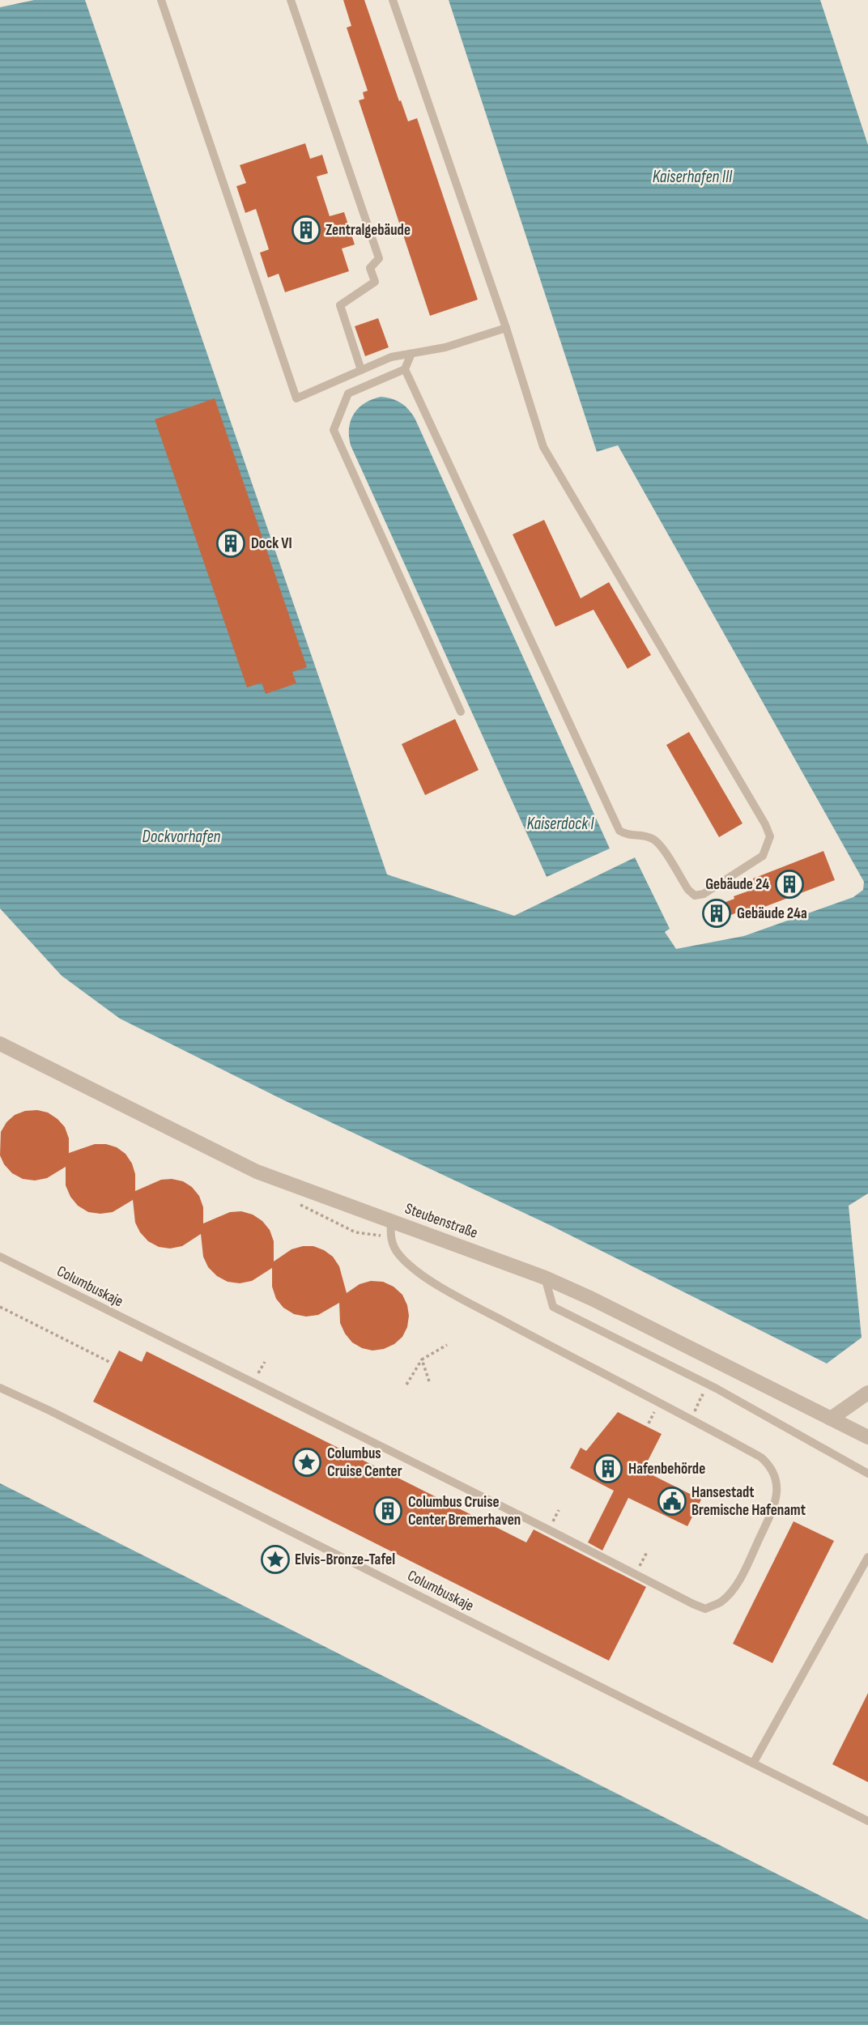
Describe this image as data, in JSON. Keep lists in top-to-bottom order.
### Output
{
  "streets": {
    "street": ["Steubenstraße"],
    "lane": ["Columbuskaje"]
  },
  "crossings": [
    ["Steubenstraße", "Columbuskaje"]
  ],
  "water": ["Kaiserhafen III", "Kaiserdock I", "Dockvorhafen"],
  "places": {
    "building": [
      "Zentralgebäude",
      "Dock VI",
      "Gebäude 24",
      "Gebäude 24a",
      "Hafenbehörde",
      "Columbus Cruise Center Bremerhaven"
    ],
    "place": ["Columbus Cruise Center", "Elvis-Bronze-Tafel"],
    "public building": ["Hansestadt Bremische Hafenamt"]
  }
}
